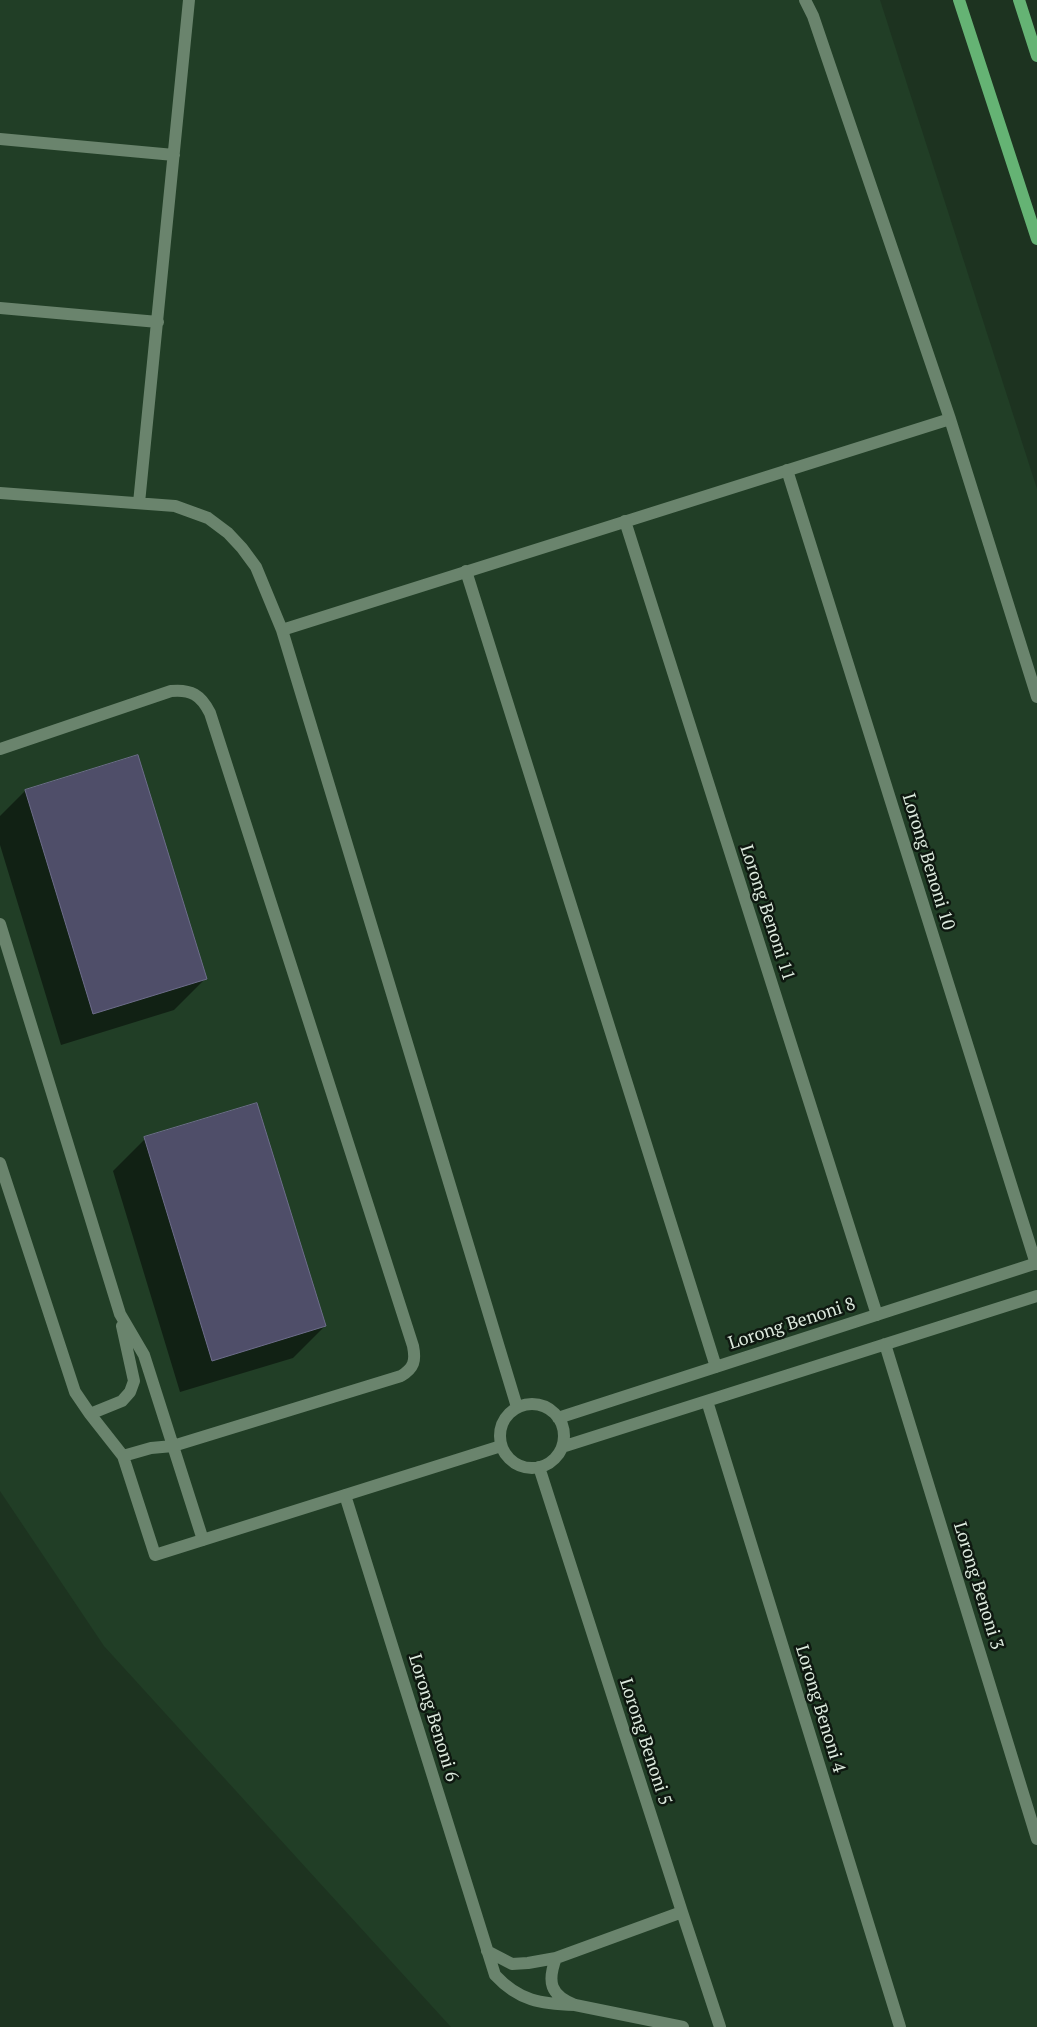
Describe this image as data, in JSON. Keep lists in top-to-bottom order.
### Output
{
  "streets": {
    "street": [
      "Lorong Benoni 10",
      "Lorong Benoni 11",
      "Lorong Benoni 8",
      "Lorong Benoni 3",
      "Lorong Benoni 4",
      "Lorong Benoni 6",
      "Lorong Benoni 5"
    ]
  },
  "crossings": [
    ["Lorong Benoni 10", "Lorong Benoni 8"],
    ["Lorong Benoni 11", "Lorong Benoni 8"],
    ["Lorong Benoni 8", "Lorong Benoni 5"]
  ]
}
